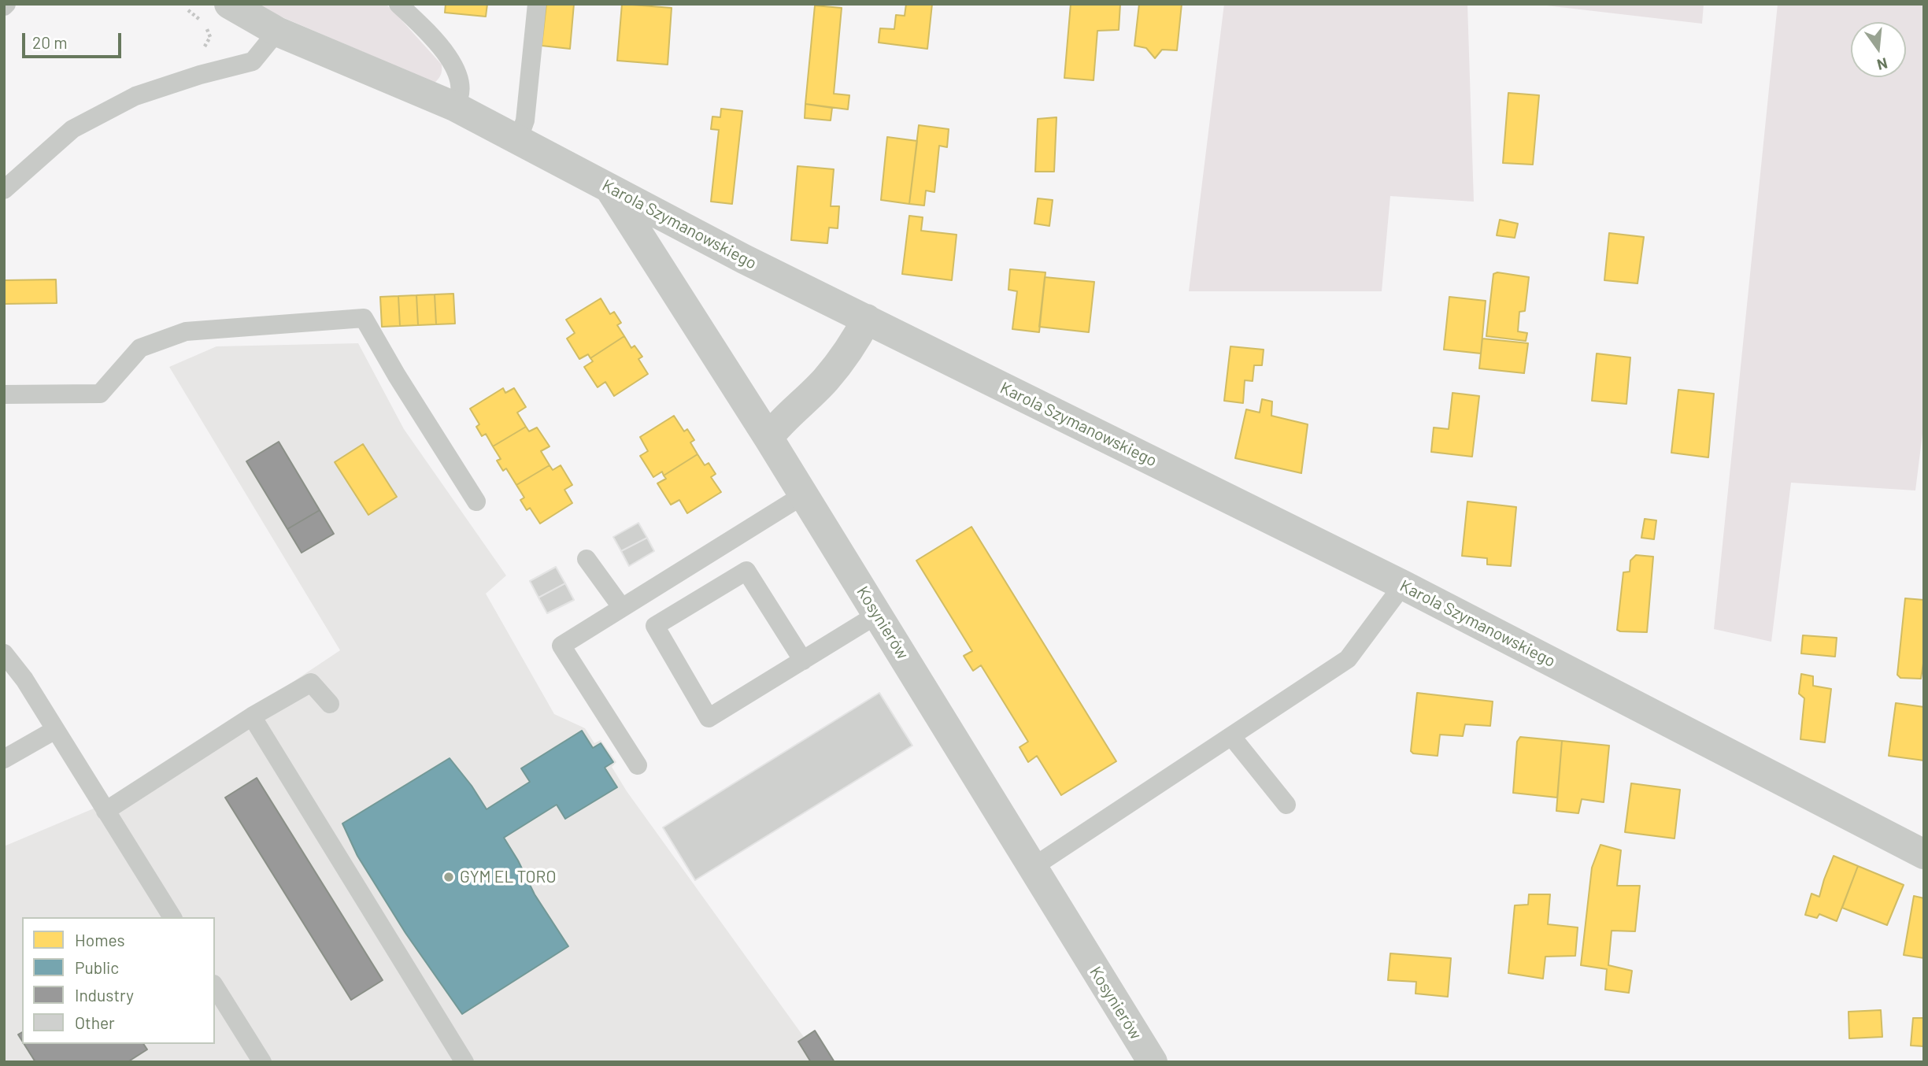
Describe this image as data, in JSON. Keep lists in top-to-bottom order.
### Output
{
  "streets": {
    "street": ["Karola Szymanowskiego", "Kosynierów"]
  },
  "crossings": [
    ["Karola Szymanowskiego", "Kosynierów"]
  ],
  "places": ["GYM EL TORO"],
  "legend": [
    "Homes",
    "Public",
    "Industry",
    "Other"
  ],
  "scale_bar": "20 m",
  "north": "bottom"
}
